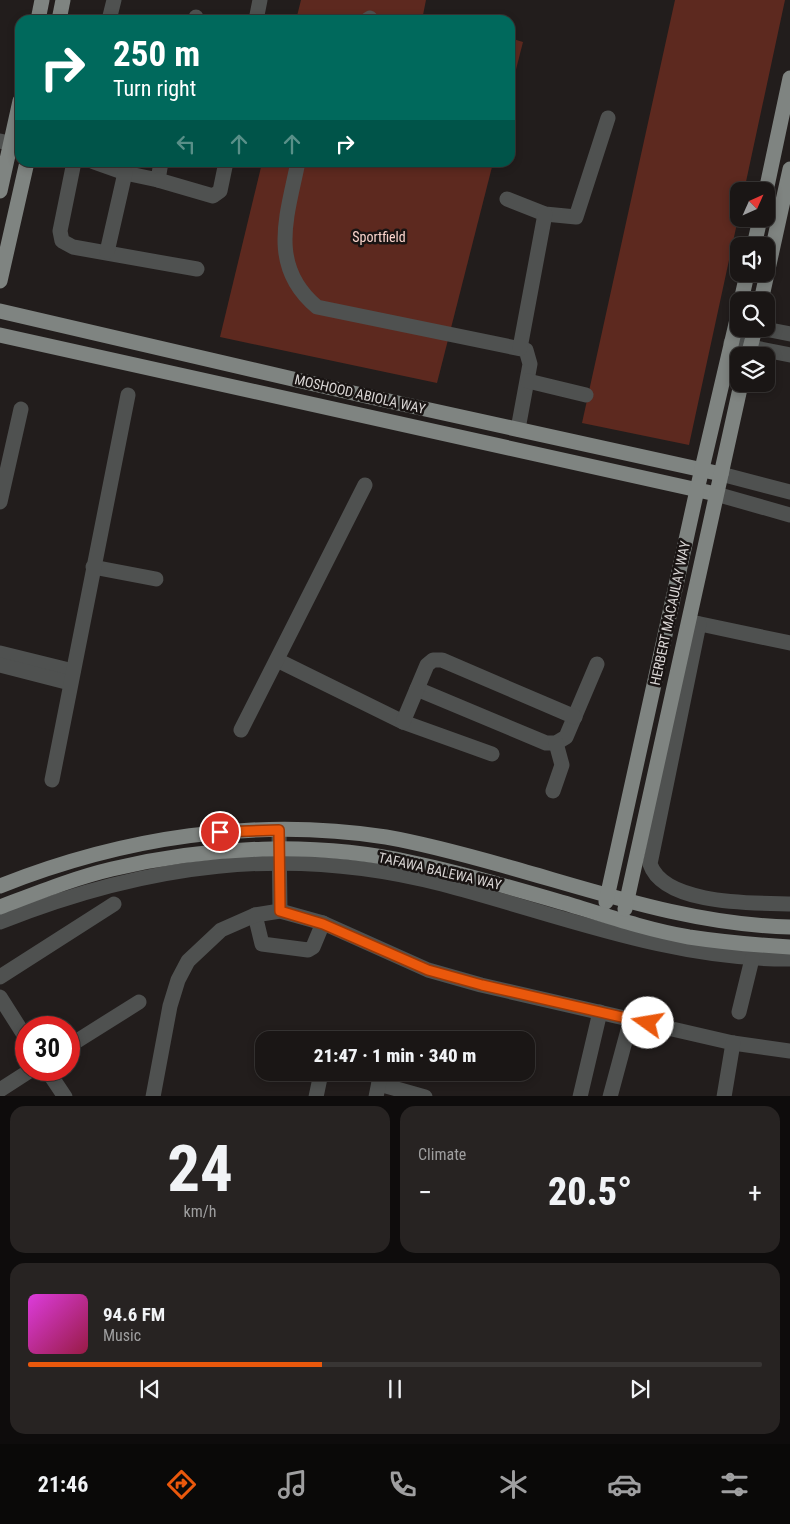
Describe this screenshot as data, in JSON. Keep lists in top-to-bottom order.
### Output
{
  "streets": {
    "main road": ["MOSHOOD ABIOLA WAY", "HERBERT MACAULAY WAY", "TAFAWA BALEWA WAY"]
  },
  "crossings": [
    ["MOSHOOD ABIOLA WAY", "HERBERT MACAULAY WAY"],
    ["HERBERT MACAULAY WAY", "TAFAWA BALEWA WAY"]
  ],
  "parks": ["Sportfield"],
  "north": "top right",
  "page": {
    "turn": ["250 m", "Turn right"],
    "limit": "30",
    "trip": "21:47 · 1 min · 340 m",
    "tile": [
      ["24", "km/h"],
      "Climate"
    ],
    "heat": ["−", "20.5°", "+"],
    "song": ["94.6 FM", "Music"],
    "tabs": "21:46"
  }
}
